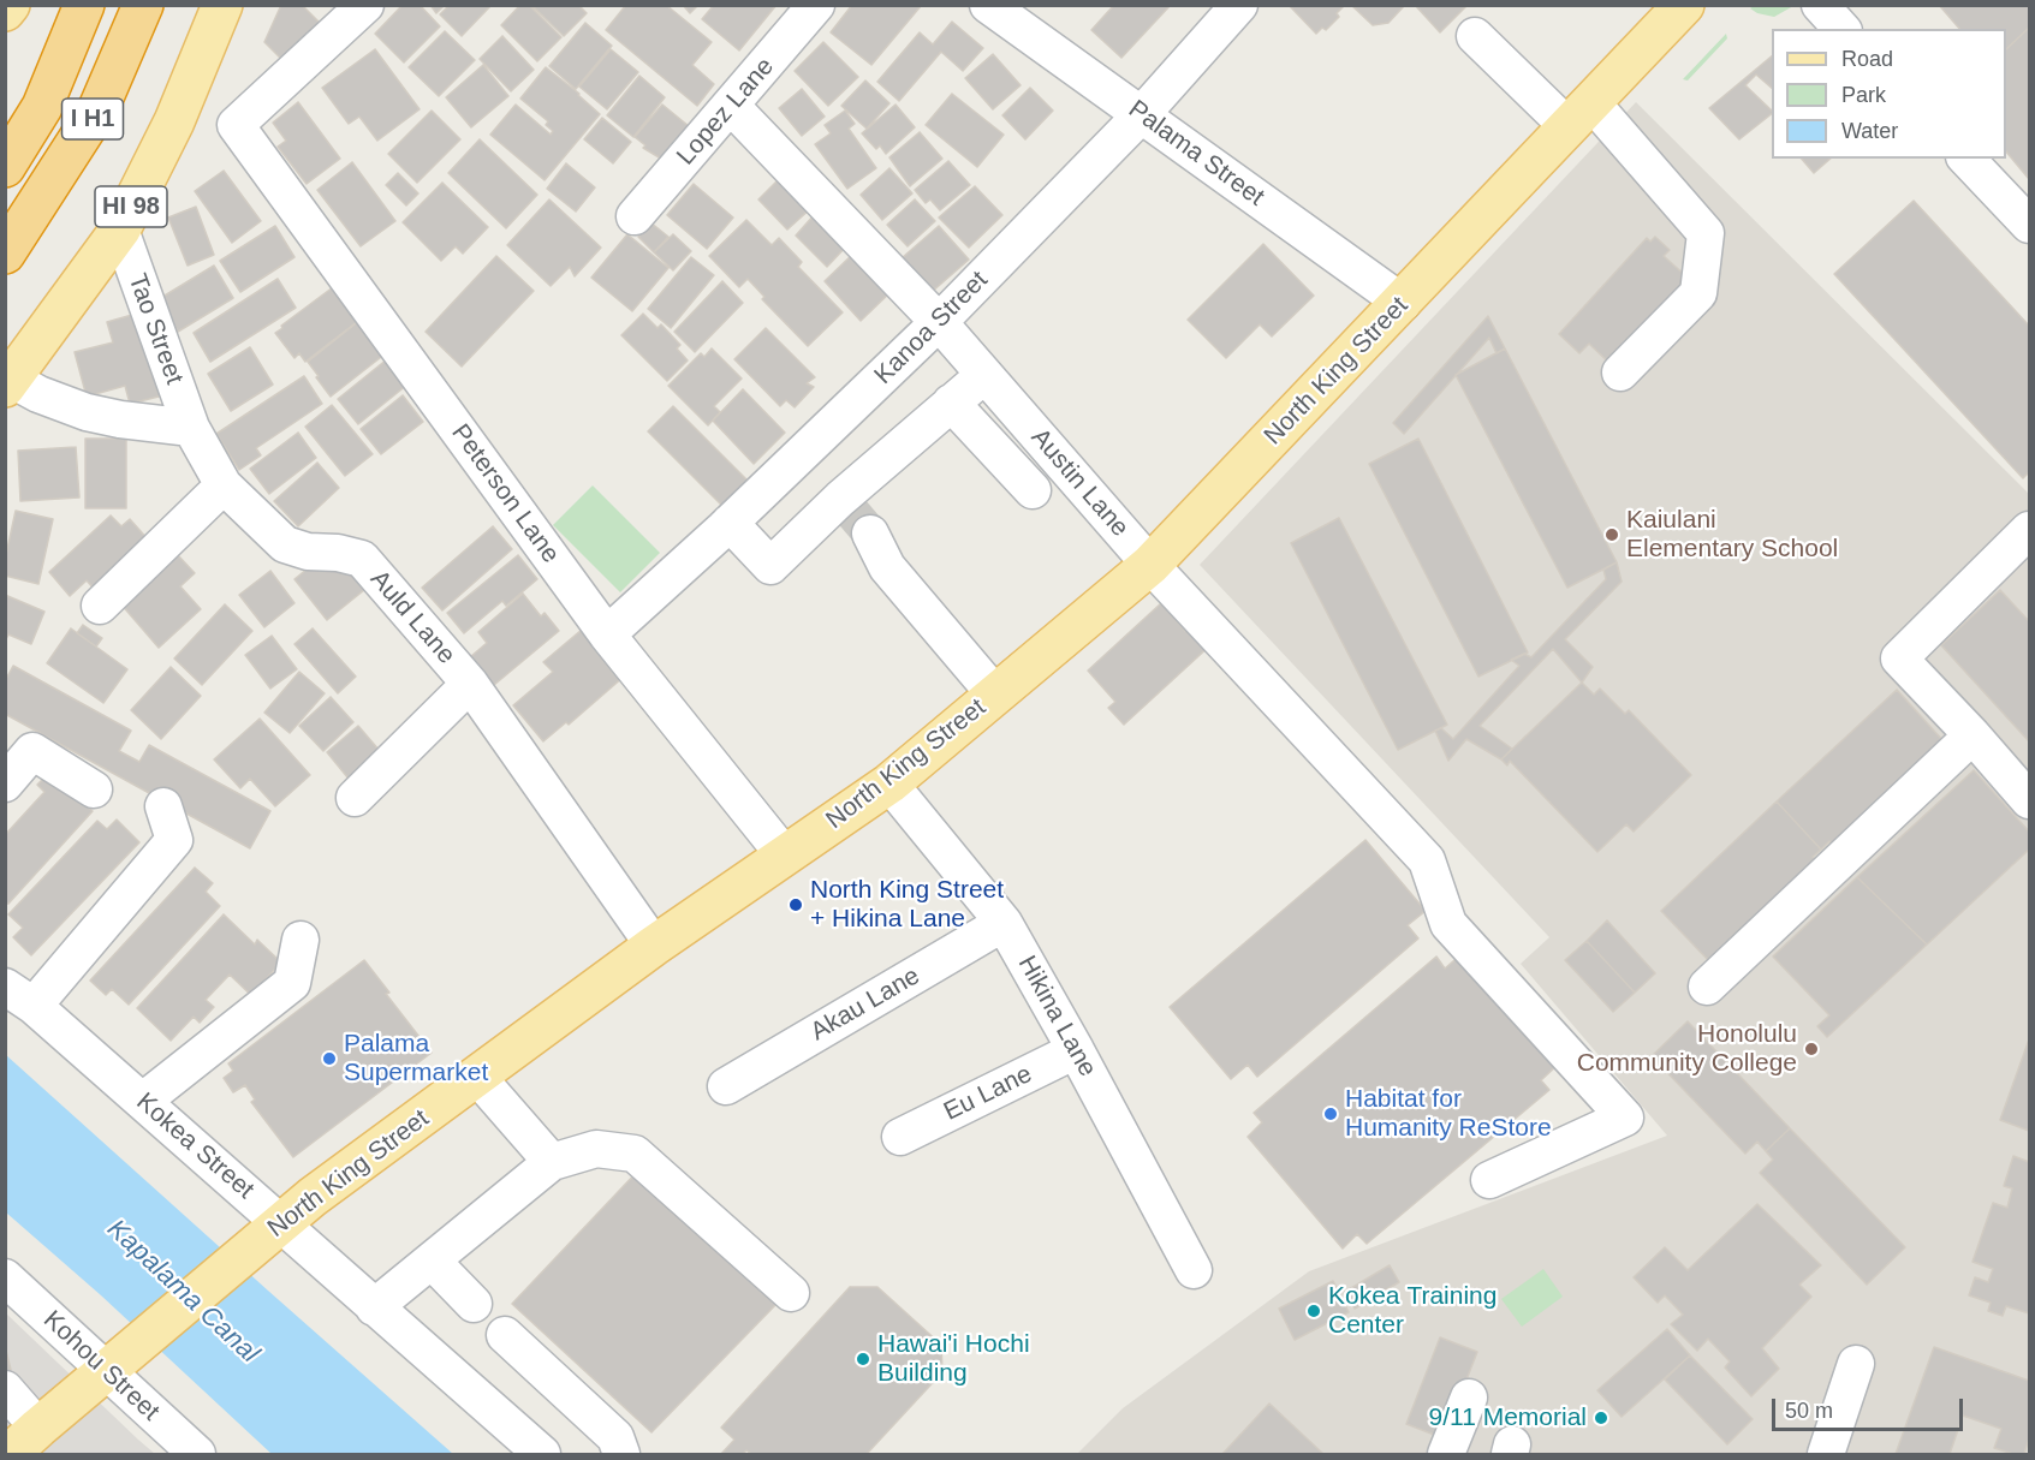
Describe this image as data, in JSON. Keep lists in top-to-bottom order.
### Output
{
  "streets": {
    "highway": ["I H1"],
    "main road": ["HI 98", "North King Street"],
    "street": [
      "Lopez Lane",
      "Palama Street",
      "Kanoa Street",
      "Tao Street",
      "Austin Lane",
      "Peterson Lane",
      "Auld Lane",
      "Akau Lane",
      "Hikina Lane",
      "Eu Lane",
      "Kokea Street",
      "Kohou Street"
    ]
  },
  "crossings": [
    ["Lopez Lane", "Austin Lane"],
    ["Palama Street", "Kanoa Street"],
    ["Palama Street", "North King Street"],
    ["HI 98", "Tao Street"],
    ["Kanoa Street", "Austin Lane"],
    ["Kanoa Street", "Peterson Lane"],
    ["Tao Street", "Auld Lane"],
    ["North King Street", "Austin Lane"],
    ["North King Street", "Peterson Lane"],
    ["North King Street", "Auld Lane"],
    ["North King Street", "Hikina Lane"],
    ["North King Street", "Kokea Street"],
    ["North King Street", "Kohou Street"],
    ["Akau Lane", "Hikina Lane"],
    ["Hikina Lane", "Eu Lane"]
  ],
  "water": ["Kapalama Canal"],
  "places": [
    "Kaiulani Elementary School",
    "North King Street + Hikina Lane",
    "Honolulu Community College",
    "Palama Supermarket",
    "Habitat for Humanity ReStore",
    "Kokea Training Center",
    "Hawai'i Hochi Building",
    "9/11 Memorial"
  ],
  "legend": ["Road", "Park", "Water"],
  "scale_bar": "50 m"
}
